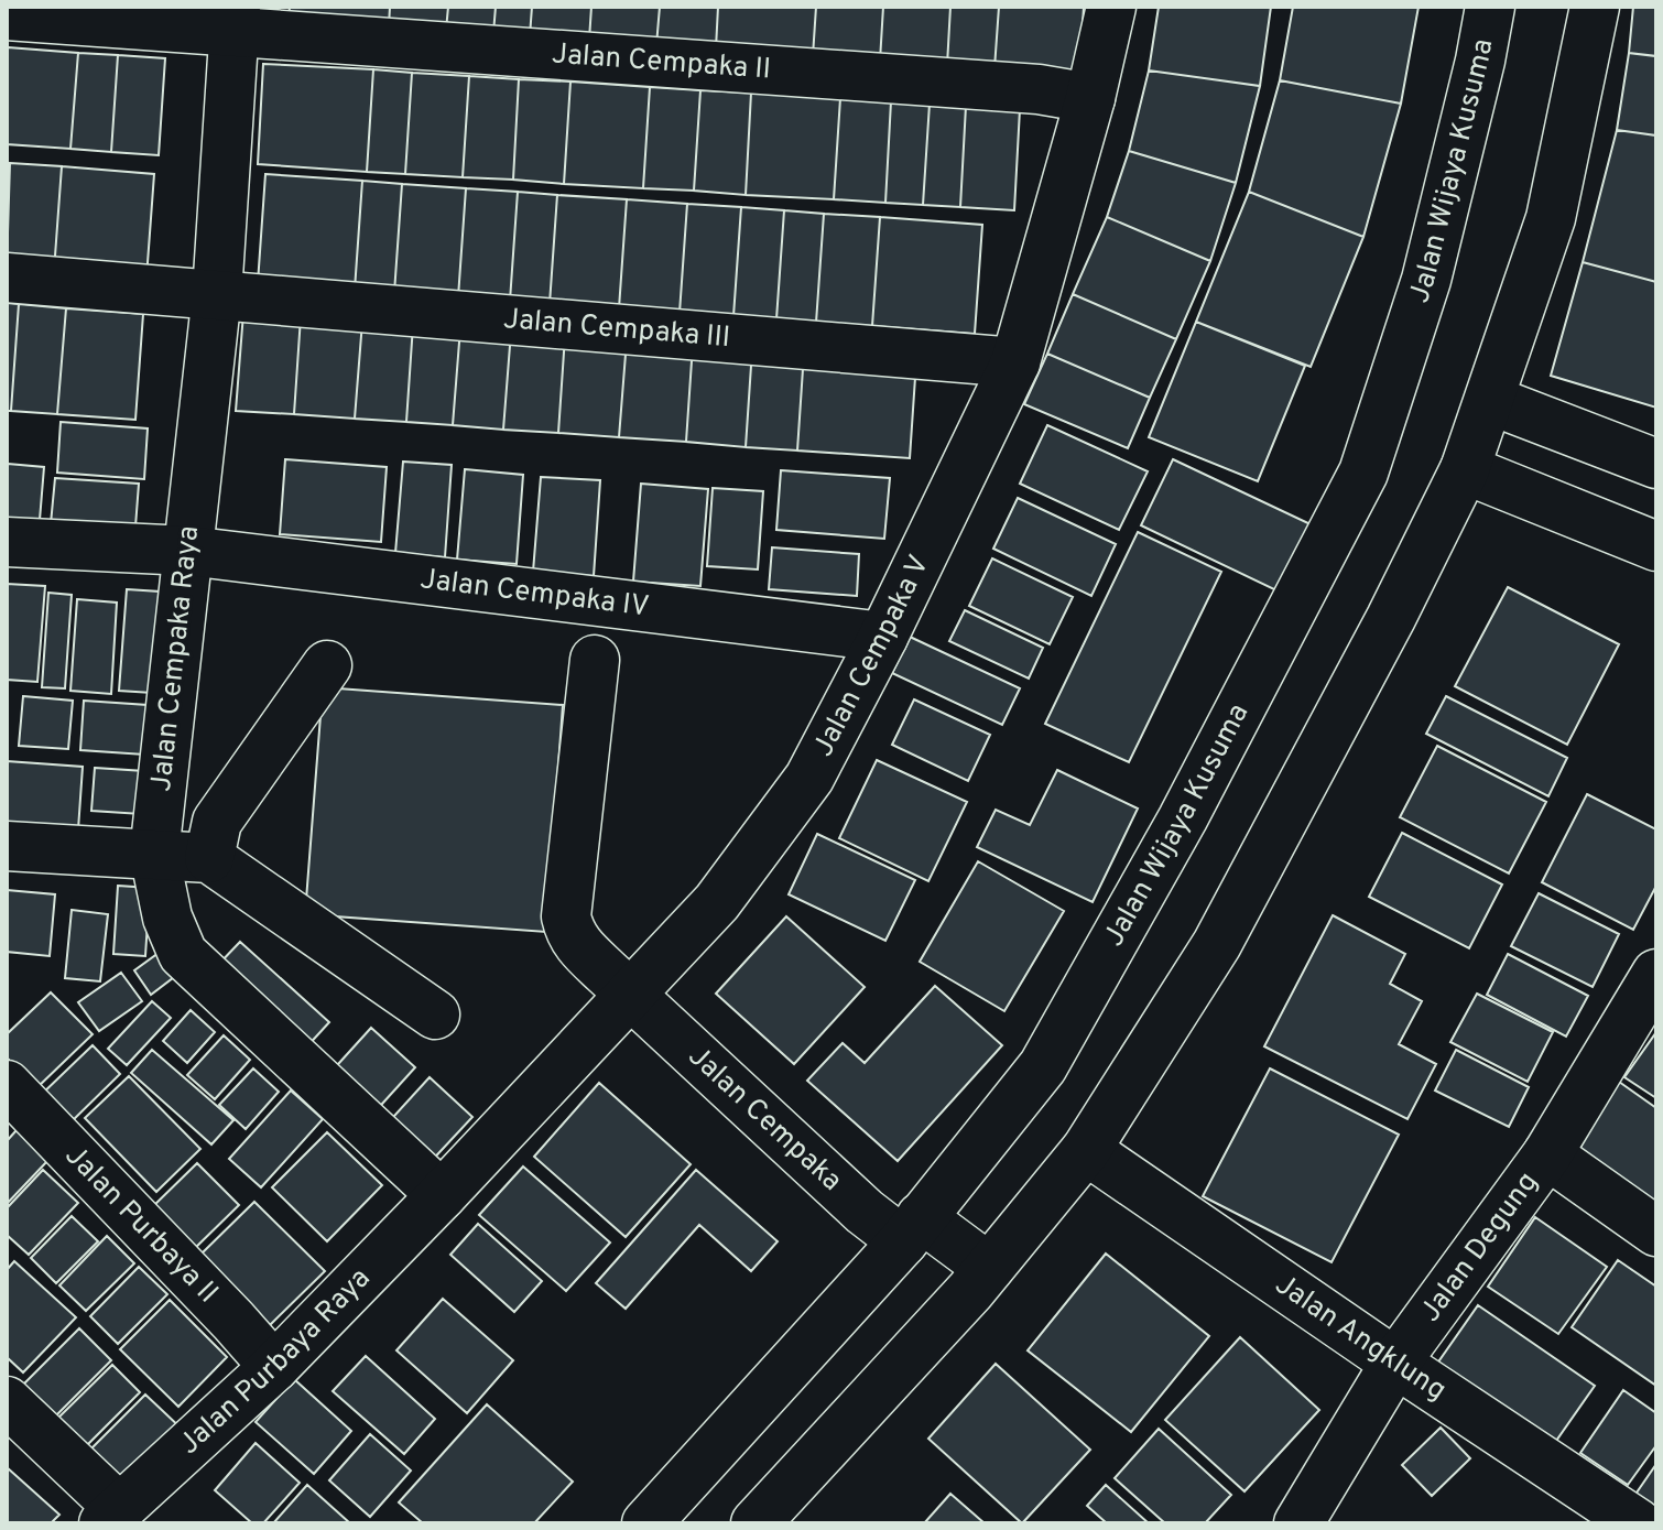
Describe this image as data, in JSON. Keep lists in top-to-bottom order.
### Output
{
  "streets": {
    "street": [
      "Jalan Cempaka II",
      "Jalan Wijaya Kusuma",
      "Jalan Cempaka III",
      "Jalan Cempaka IV",
      "Jalan Cempaka V",
      "Jalan Cempaka Raya",
      "Jalan Cempaka",
      "Jalan Purbaya II",
      "Jalan Degung",
      "Jalan Angklung",
      "Jalan Purbaya Raya"
    ]
  },
  "crossings": [
    ["Jalan Cempaka II", "Jalan Cempaka V"],
    ["Jalan Cempaka II", "Jalan Cempaka Raya"],
    ["Jalan Wijaya Kusuma", "Jalan Cempaka"],
    ["Jalan Cempaka III", "Jalan Cempaka V"],
    ["Jalan Cempaka III", "Jalan Cempaka Raya"],
    ["Jalan Cempaka IV", "Jalan Cempaka V"],
    ["Jalan Cempaka IV", "Jalan Cempaka Raya"],
    ["Jalan Cempaka V", "Jalan Cempaka Raya"],
    ["Jalan Cempaka V", "Jalan Cempaka"],
    ["Jalan Cempaka V", "Jalan Purbaya Raya"],
    ["Jalan Cempaka Raya", "Jalan Purbaya Raya"],
    ["Jalan Purbaya II", "Jalan Purbaya Raya"],
    ["Jalan Degung", "Jalan Angklung"]
  ]
}
